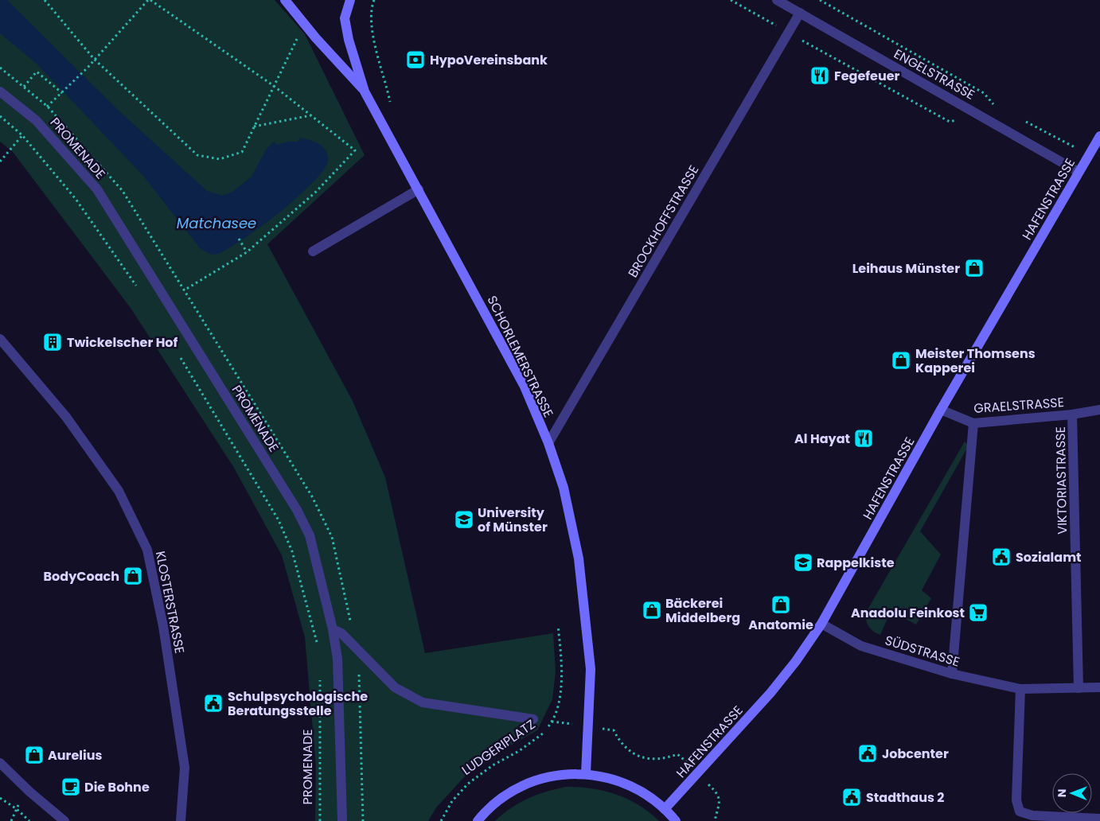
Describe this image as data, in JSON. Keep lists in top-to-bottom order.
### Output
{
  "streets": {
    "main road": ["HAFENSTRASSE", "SCHORLEMERSTRASSE"],
    "street": [
      "ENGELSTRASSE",
      "PROMENADE",
      "BROCKHOFFSTRASSE",
      "GRAELSTRASSE",
      "VIKTORIASTRASSE",
      "KLOSTERSTRASSE",
      "SÜDSTRASSE"
    ],
    "path": ["LUDGERIPLATZ"]
  },
  "crossings": [
    ["ENGELSTRASSE", "HAFENSTRASSE"],
    ["ENGELSTRASSE", "BROCKHOFFSTRASSE"],
    ["HAFENSTRASSE", "GRAELSTRASSE"],
    ["HAFENSTRASSE", "SÜDSTRASSE"],
    ["HAFENSTRASSE", "LUDGERIPLATZ"],
    ["BROCKHOFFSTRASSE", "SCHORLEMERSTRASSE"],
    ["SCHORLEMERSTRASSE", "LUDGERIPLATZ"],
    ["GRAELSTRASSE", "VIKTORIASTRASSE"],
    ["VIKTORIASTRASSE", "SÜDSTRASSE"]
  ],
  "water": ["Matchasee"],
  "places": {
    "bank": ["HypoVereinsbank"],
    "restaurant": ["Fegefeuer", "Al Hayat"],
    "shop": [
      "Leihaus Münster",
      "Meister Thomsens Kapperei",
      "BodyCoach",
      "Anatomie",
      "Bäckerei Middelberg",
      "Aurelius"
    ],
    "building": ["Twickelscher Hof"],
    "school or university": ["University of Münster", "Rappelkiste"],
    "public building": [
      "Sozialamt",
      "Schulpsychologische Beratungsstelle",
      "Jobcenter",
      "Stadthaus 2"
    ],
    "supermarket": ["Anadolu Feinkost"],
    "cafe": ["Die Bohne"]
  },
  "north": "left"
}
